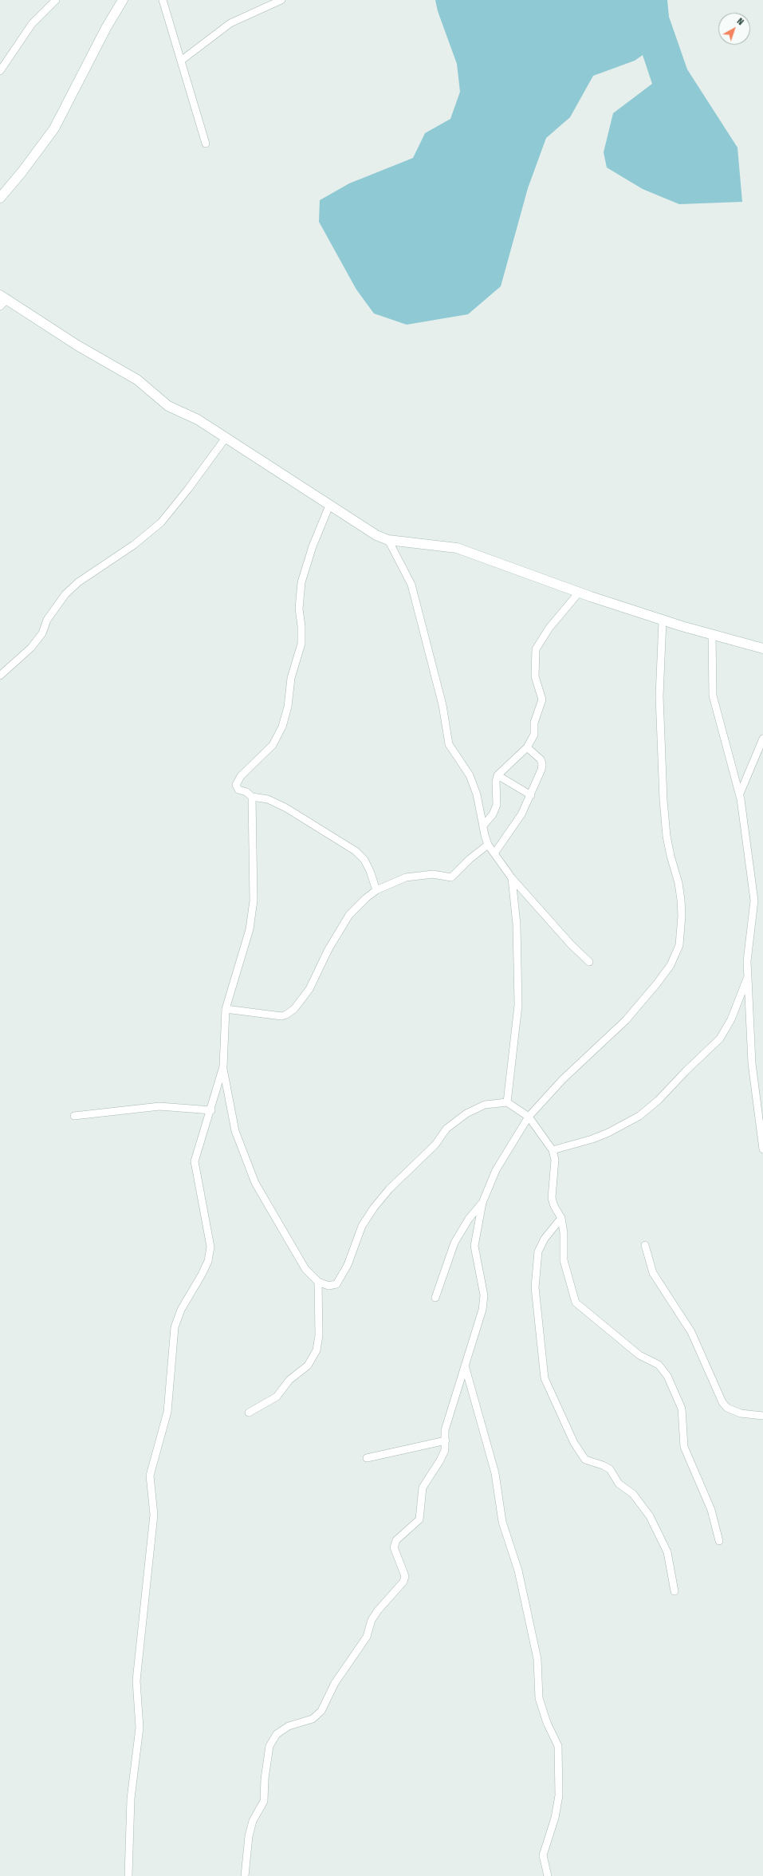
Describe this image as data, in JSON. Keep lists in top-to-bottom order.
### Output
{
  "north": "top right"
}
